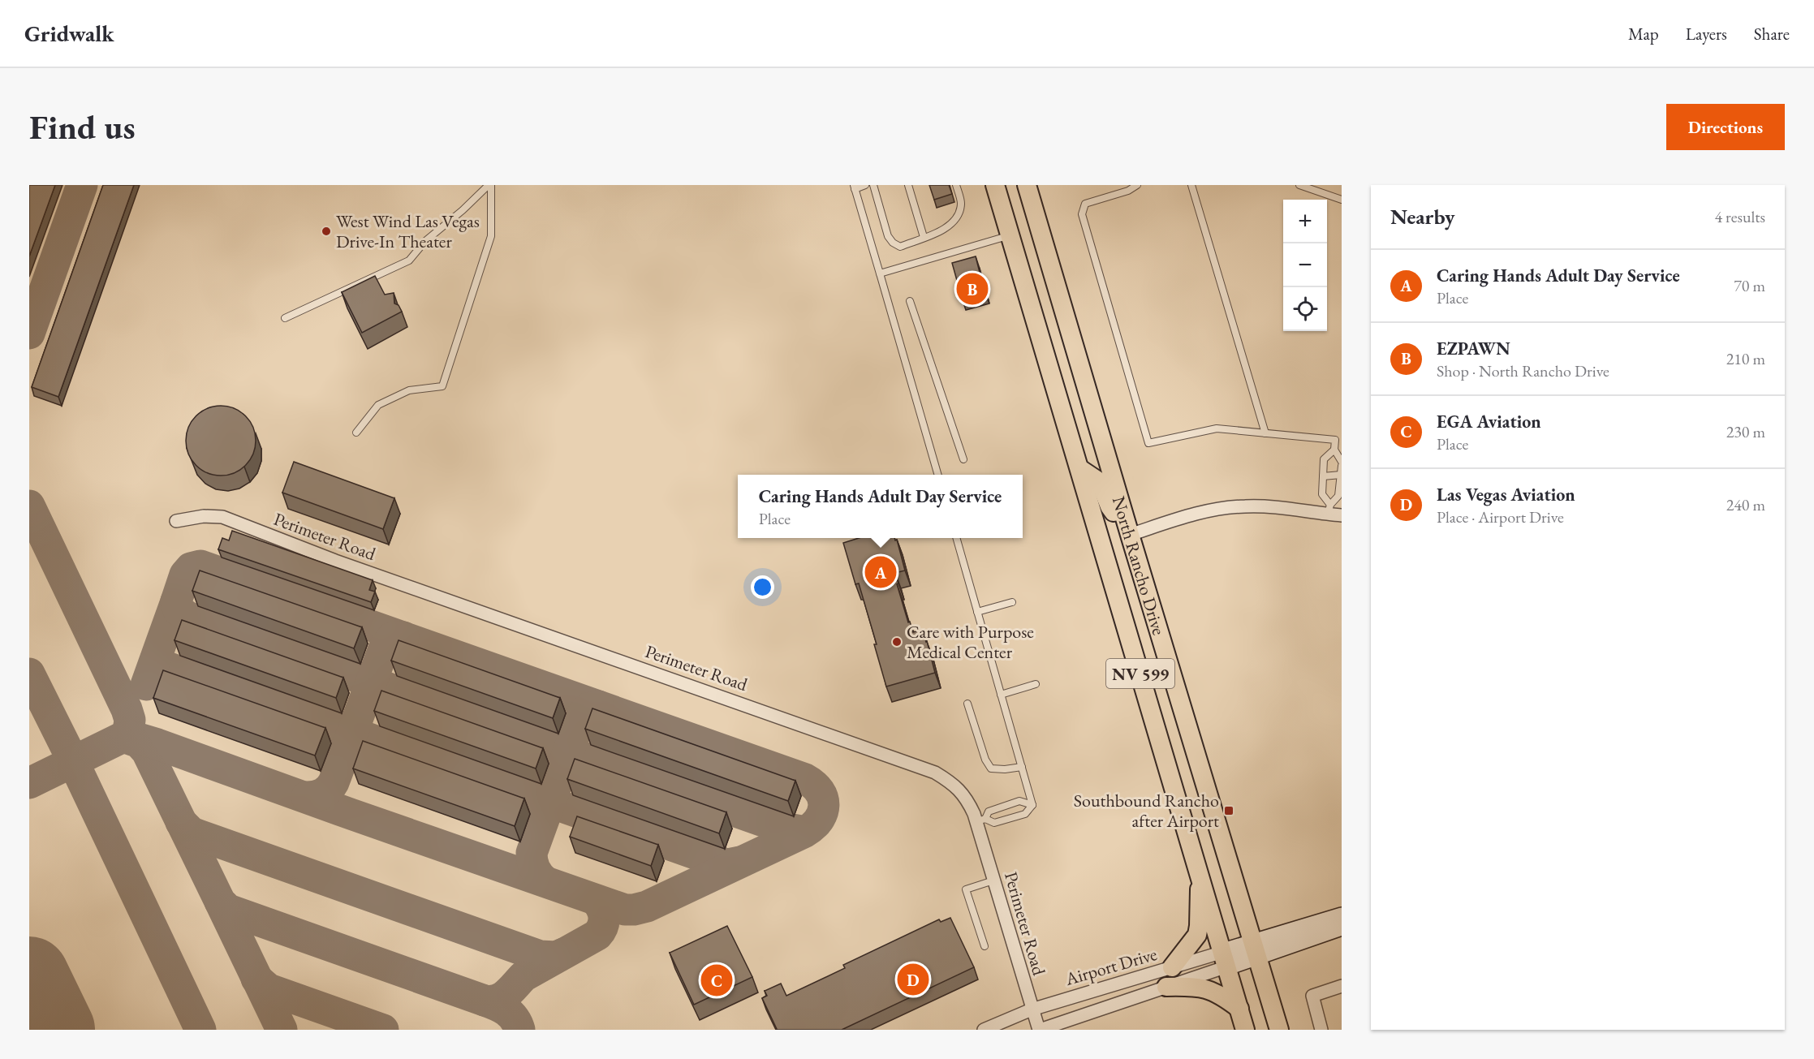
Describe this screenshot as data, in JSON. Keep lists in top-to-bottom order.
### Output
{
  "streets": {
    "main road": ["North Rancho Drive", "NV 599"],
    "street": ["Perimeter Road", "Airport Drive"]
  },
  "crossings": [
    ["Perimeter Road", "Airport Drive"],
    ["North Rancho Drive", "Airport Drive"]
  ],
  "places": {
    "other": ["West Wind Las Vegas Drive-In Theater", "Care with Purpose Medical Center"],
    "transit": ["Southbound Rancho after Airport"]
  },
  "page": {
    "header": "Gridwalk",
    "nav": ["Map", "Layers", "Share"],
    "buttons": "Directions",
    "title": "Find us",
    "heading": ["Nearby", "4 results"],
    "map_buttons": ["+", "−"],
    "list": [
      {
        "mark": "A",
        "name": "Caring Hands Adult Day Service",
        "note": "Place",
        "value": "70 m"
      },
      {
        "mark": "B",
        "name": "EZPAWN",
        "note": "Shop · North Rancho Drive",
        "value": "210 m"
      },
      {
        "mark": "C",
        "name": "EGA Aviation",
        "note": "Place",
        "value": "230 m"
      },
      {
        "mark": "D",
        "name": "Las Vegas Aviation",
        "note": "Place · Airport Drive",
        "value": "240 m"
      }
    ],
    "pins": [
      "B",
      "A",
      "D",
      "C"
    ],
    "popup": ["Caring Hands Adult Day Service", "Place"]
  }
}
